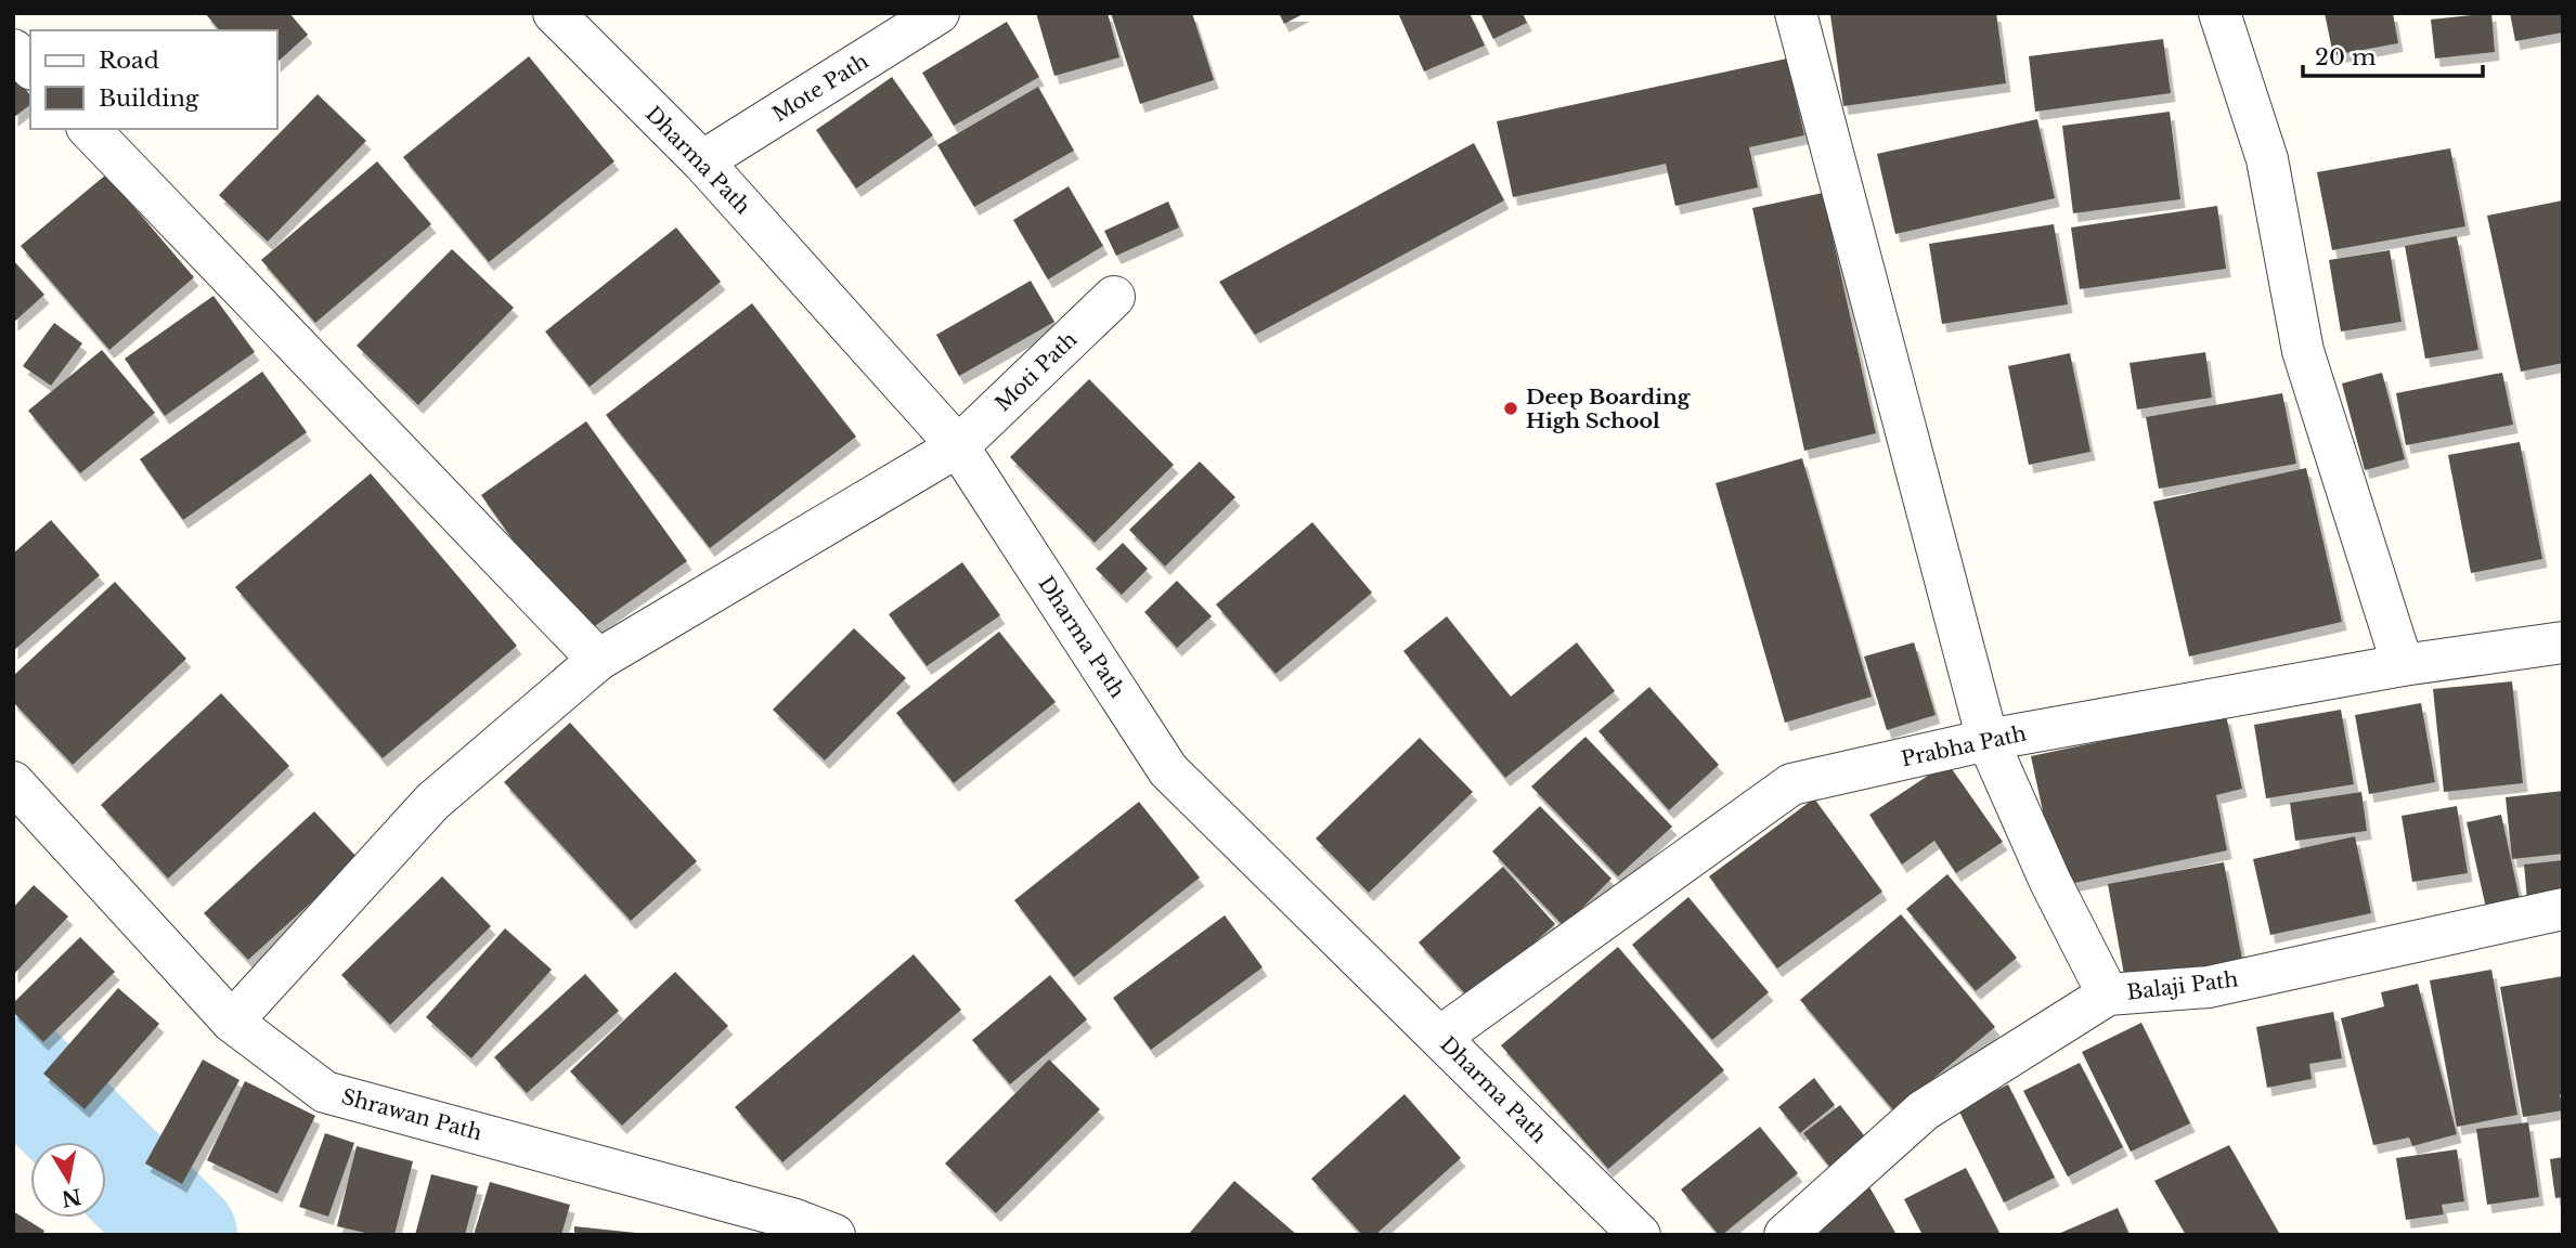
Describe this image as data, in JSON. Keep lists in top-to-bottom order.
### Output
{
  "streets": {
    "street": [
      "Mote Path",
      "Dharma Path",
      "Moti Path",
      "Prabha Path",
      "Balaji Path",
      "Shrawan Path"
    ]
  },
  "crossings": [
    ["Mote Path", "Dharma Path"],
    ["Dharma Path", "Moti Path"],
    ["Dharma Path", "Prabha Path"],
    ["Moti Path", "Shrawan Path"]
  ],
  "places": ["Deep Boarding High School"],
  "legend": ["Road", "Building"],
  "scale_bar": "20 m",
  "north": "bottom"
}
